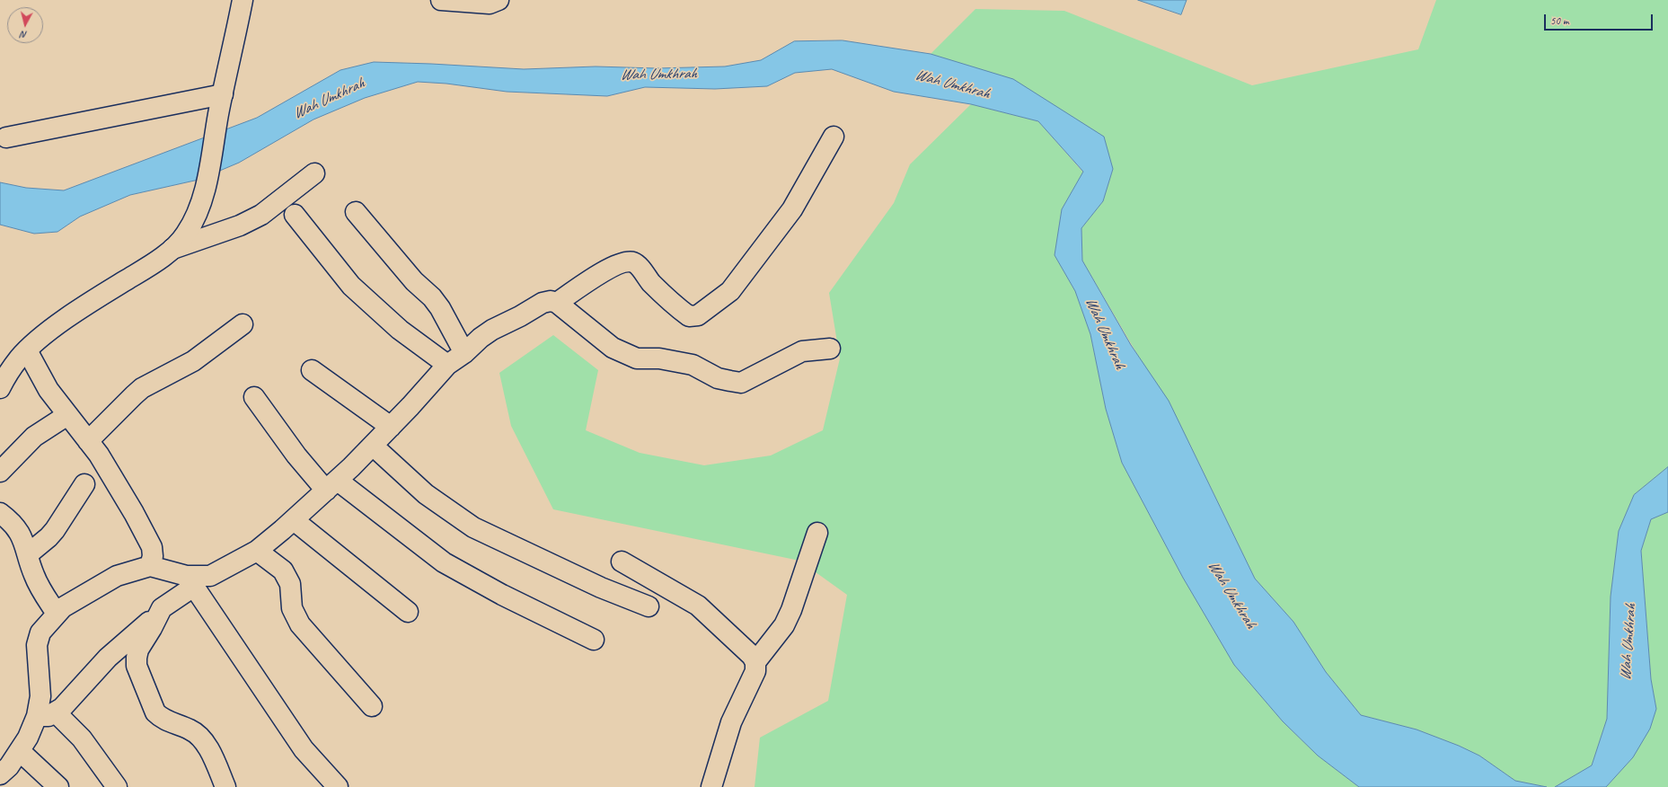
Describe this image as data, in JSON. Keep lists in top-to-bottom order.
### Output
{
  "water": ["Wah Umkhrah"],
  "scale_bar": "50 m",
  "north": "bottom"
}
